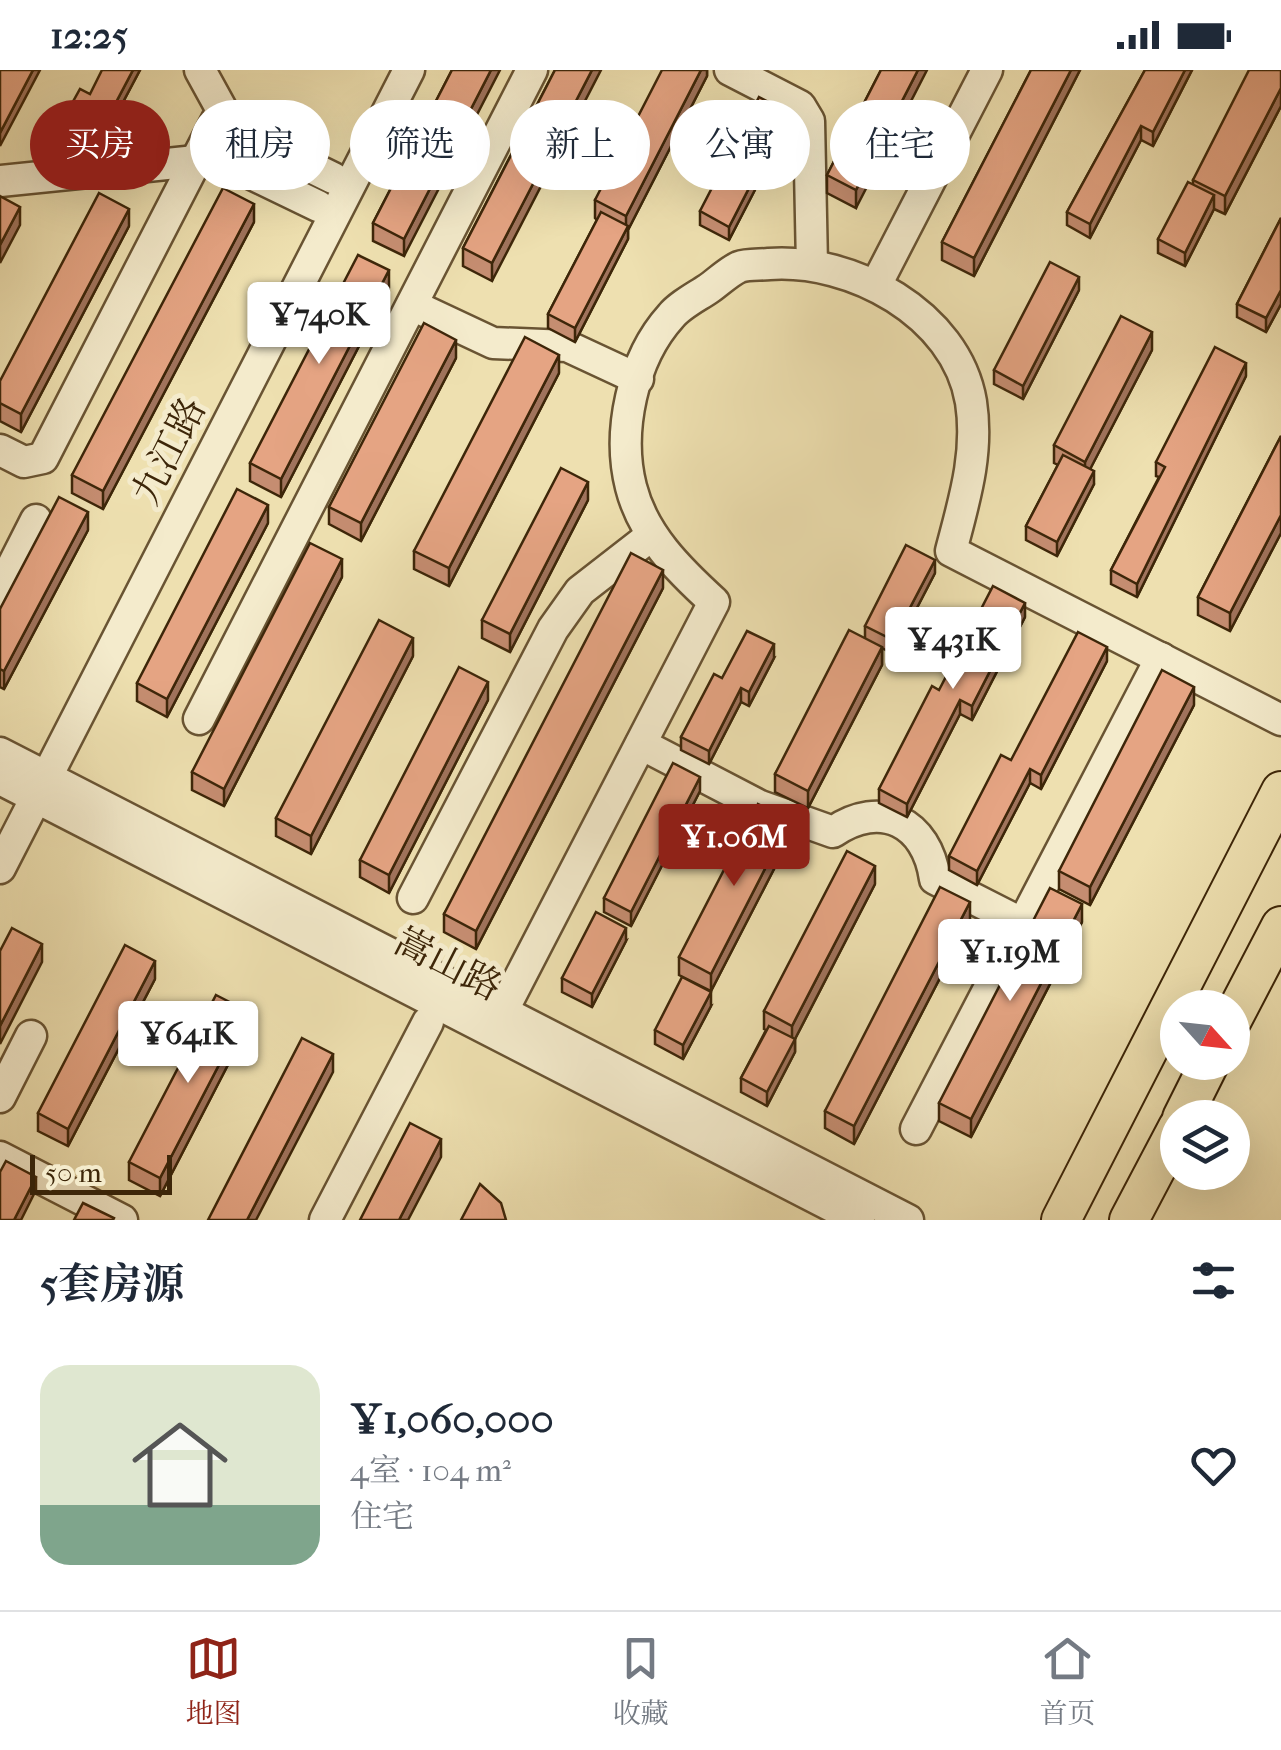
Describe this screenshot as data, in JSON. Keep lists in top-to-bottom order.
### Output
{
  "streets": {
    "street": ["九江路", "嵩山路"]
  },
  "crossings": [
    ["九江路", "嵩山路"]
  ],
  "scale_bar": "50 m",
  "north": "bottom right",
  "page": {
    "status": "12:25",
    "chip": [
      "买房",
      "租房",
      "筛选",
      "新上",
      "公寓",
      "住宅"
    ],
    "price": [
      "¥740K",
      "¥431K",
      "¥1.06M",
      "¥1.19M",
      "¥641K"
    ],
    "scale": "50 m",
    "heading": "5套房源",
    "list": [
      {
        "name": "¥1,060,000",
        "note": "4室 · 104 m² · 住宅"
      }
    ],
    "tabs": ["地图", "收藏", "首页"]
  }
}
